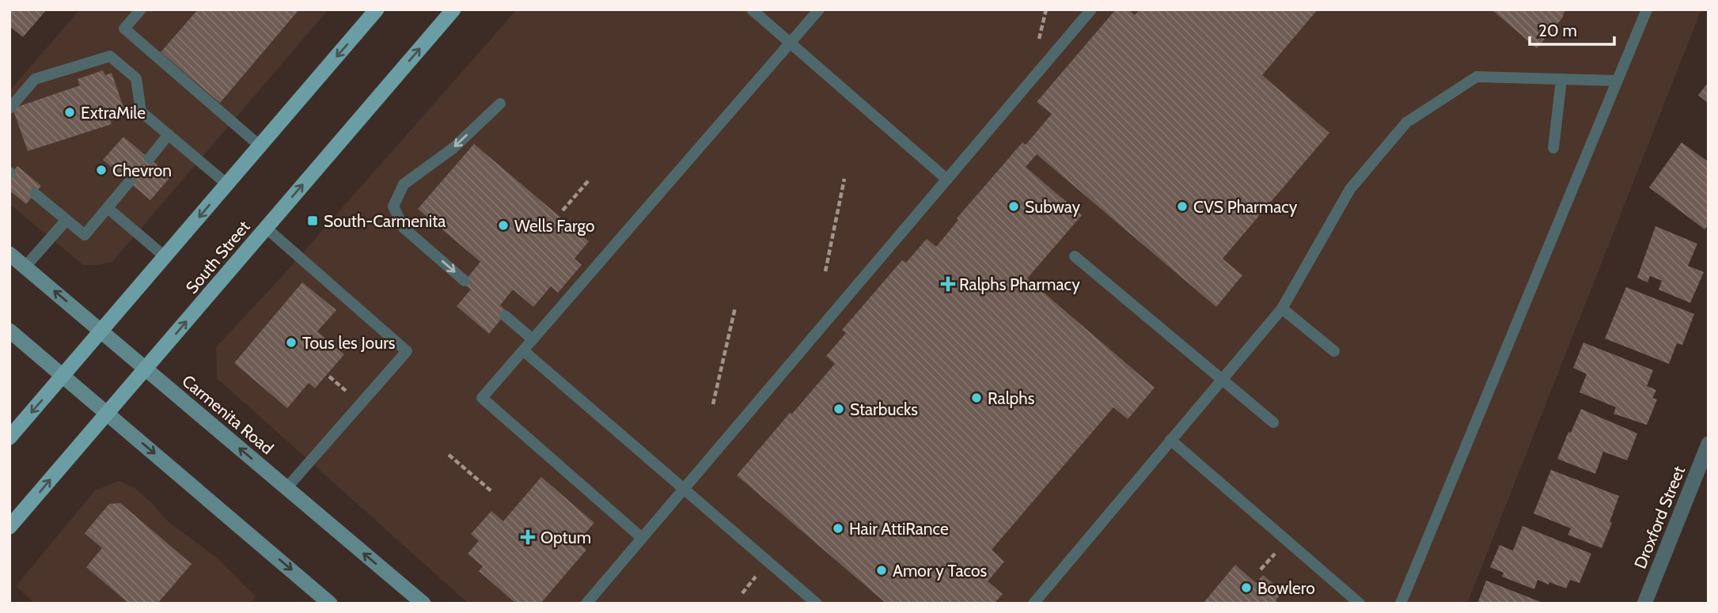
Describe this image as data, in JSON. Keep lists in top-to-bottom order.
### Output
{
  "streets": {
    "main road": ["South Street", "Carmenita Road"],
    "street": ["Droxford Street"]
  },
  "crossings": [
    ["South Street", "Carmenita Road"]
  ],
  "places": {
    "other": [
      "ExtraMile",
      "Chevron",
      "Subway",
      "CVS Pharmacy",
      "Wells Fargo",
      "Tous les Jours",
      "Ralphs",
      "Starbucks",
      "Hair AttiRance",
      "Amor y Tacos",
      "Bowlero"
    ],
    "transit": ["South-Carmenita"],
    "health": ["Ralphs Pharmacy", "Optum"]
  },
  "scale_bar": "20 m"
}
